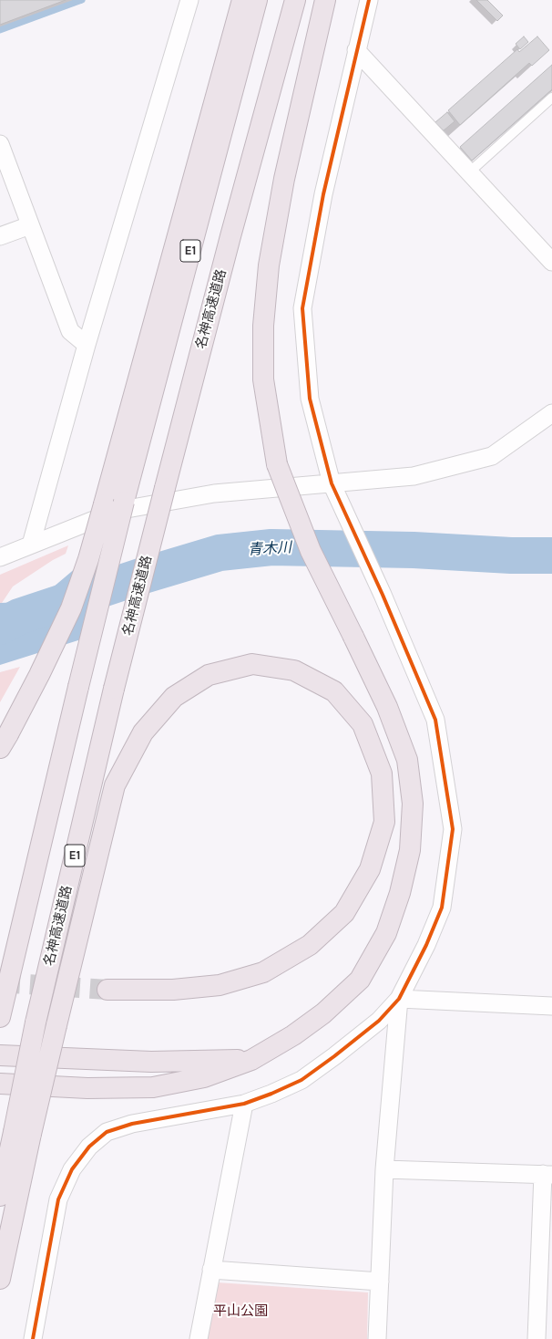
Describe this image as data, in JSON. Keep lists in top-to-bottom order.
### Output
{
  "streets": {
    "highway": ["E1", "名神高速道路"]
  },
  "water": ["青木川"],
  "parks": ["平山公園"]
}
